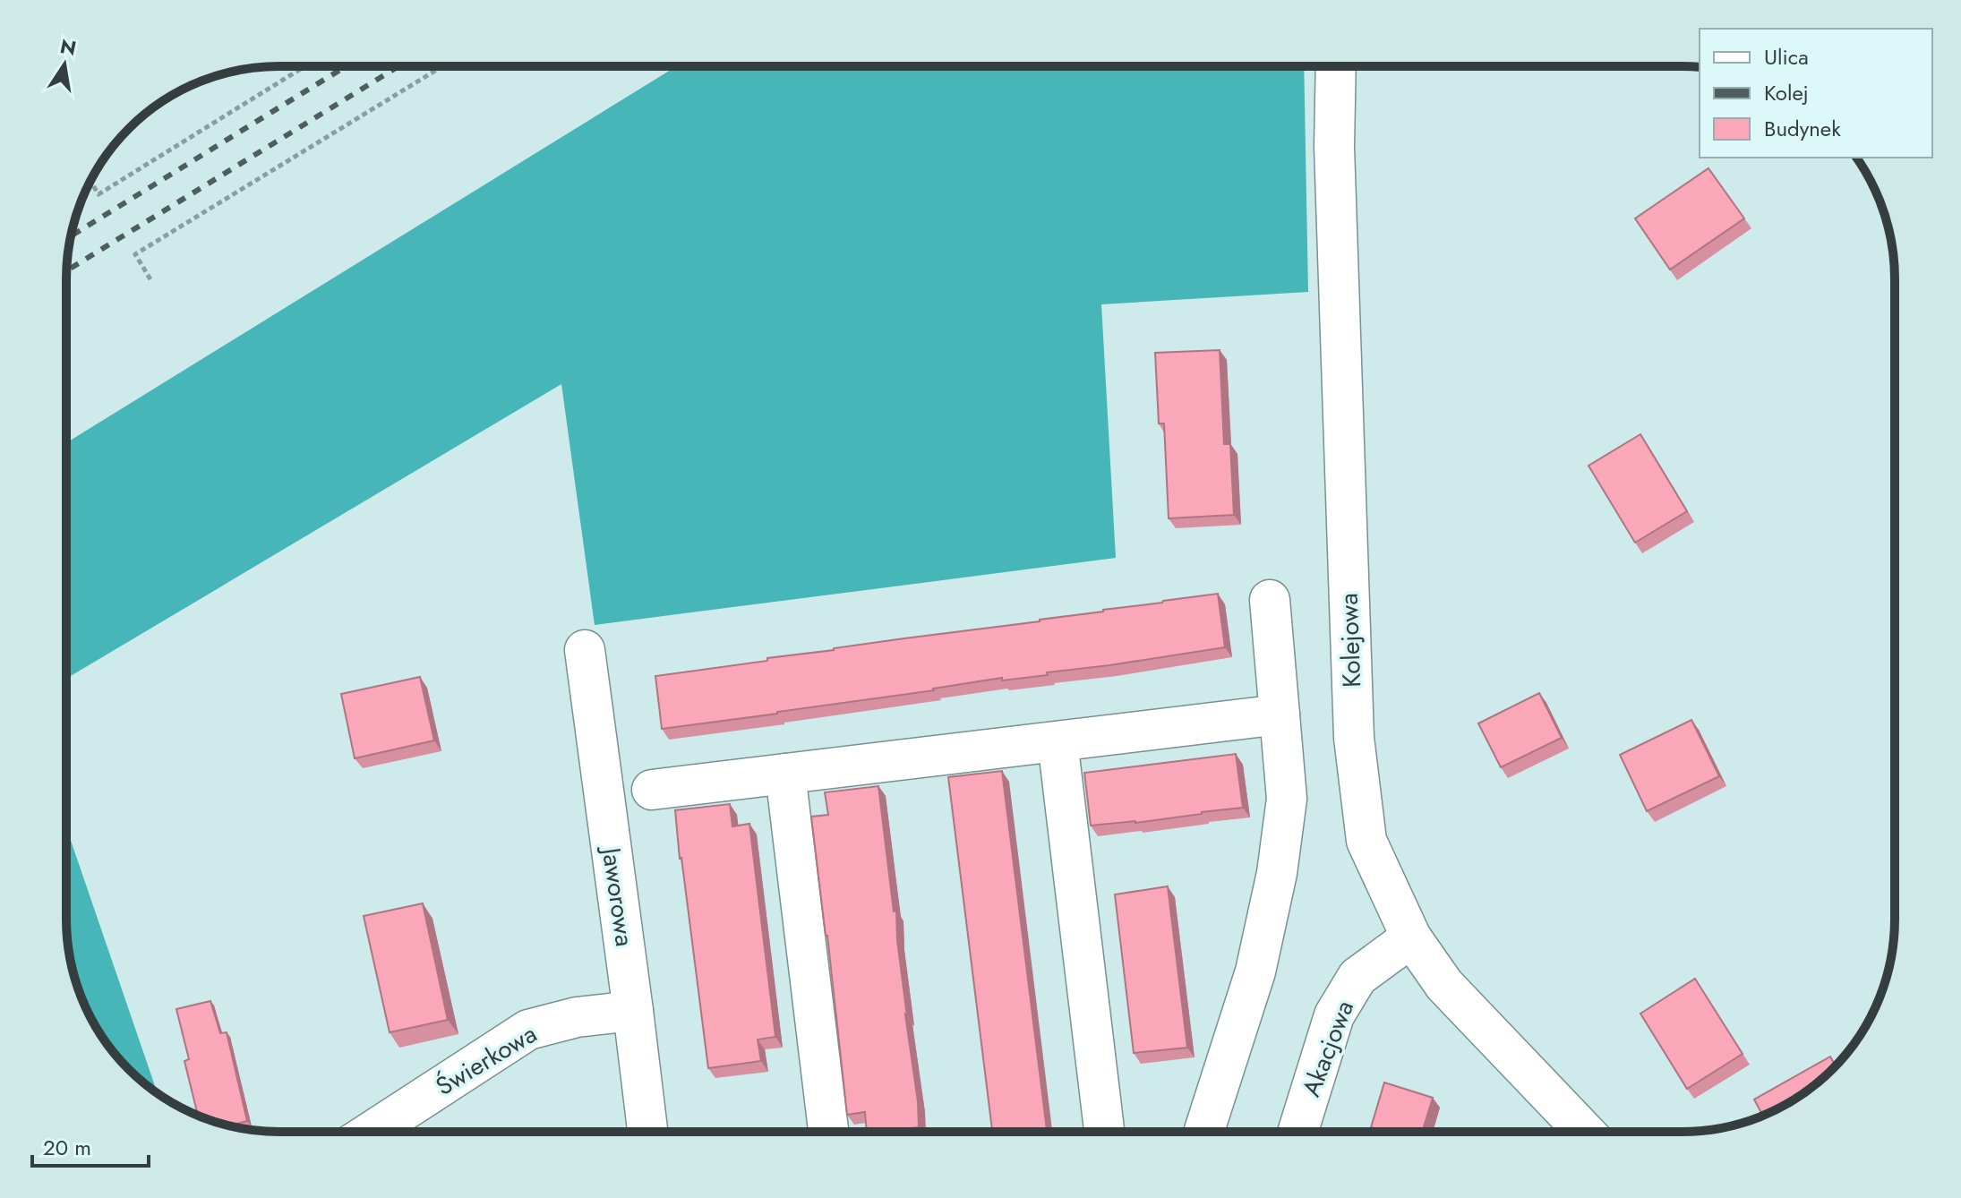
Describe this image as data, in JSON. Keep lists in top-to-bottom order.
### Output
{
  "streets": {
    "street": [
      "Kolejowa",
      "Jaworowa",
      "Akacjowa",
      "Świerkowa"
    ]
  },
  "crossings": [
    ["Kolejowa", "Akacjowa"],
    ["Jaworowa", "Świerkowa"]
  ],
  "legend": ["Ulica", "Kolej", "Budynek"],
  "scale_bar": "20 m",
  "north": "top"
}
